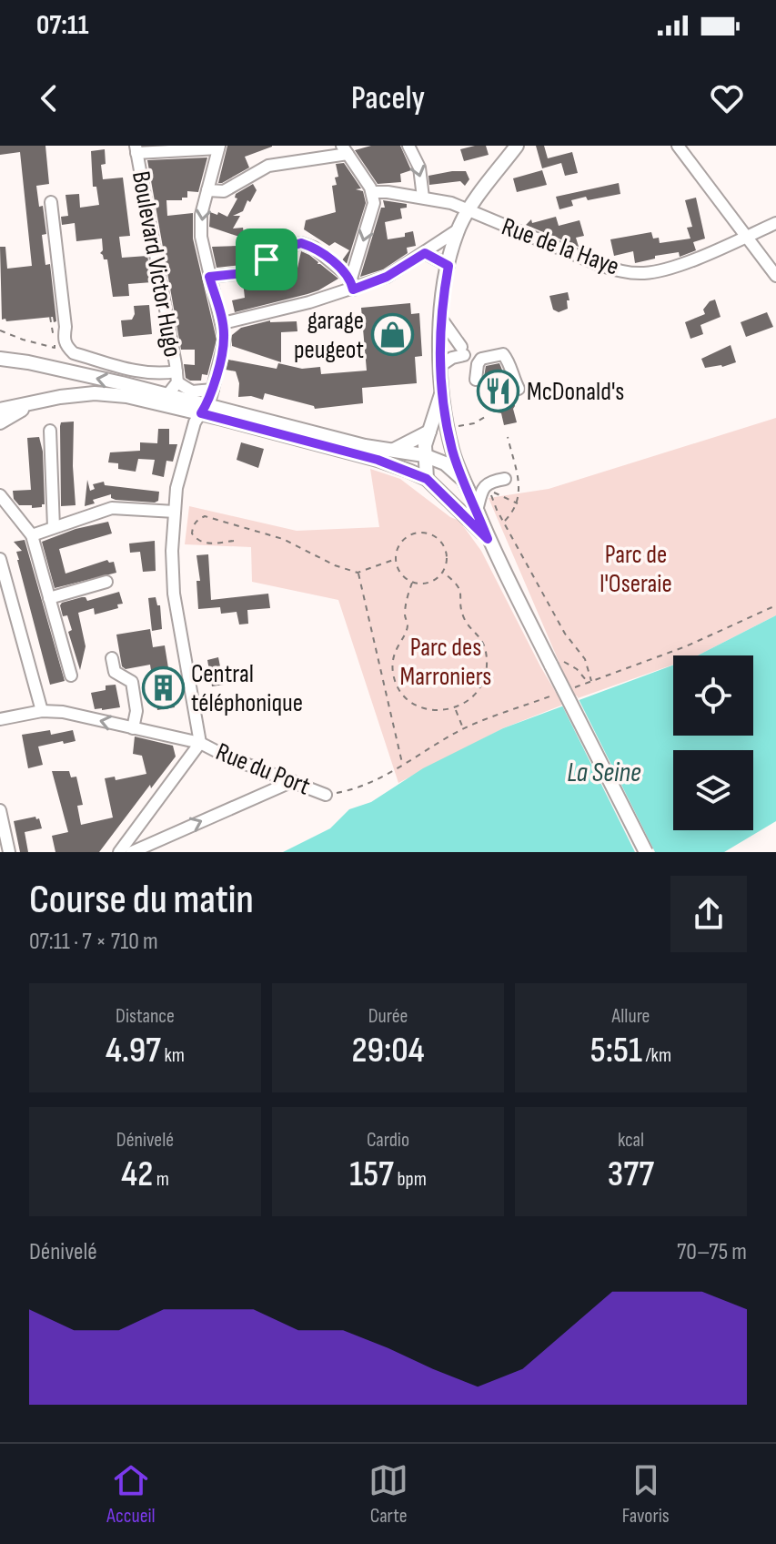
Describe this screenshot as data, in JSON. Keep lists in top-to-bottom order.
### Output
{
  "streets": {
    "street": ["Rue de la Haye", "Boulevard Victor Hugo", "Rue du Port"]
  },
  "water": ["La Seine"],
  "parks": ["Parc de l'Oseraie", "Parc des Marroniers"],
  "places": {
    "shop": ["garage peugeot"],
    "restaurant": ["McDonald's"],
    "building": ["Central téléphonique"]
  },
  "page": {
    "status": "07:11",
    "header": "Pacely",
    "heading": ["Course du matin", "07:11 · 7 × 710 m"],
    "stats": [
      ["Distance", "4.97 km"],
      ["Durée", "29:04"],
      ["Allure", "5:51 /km"],
      ["Dénivelé", "42 m"],
      ["Cardio", "157 bpm"],
      ["kcal", "377"]
    ],
    "chart": ["Dénivelé", "70–75 m"],
    "tabs": ["Accueil", "Carte", "Favoris"]
  }
}
